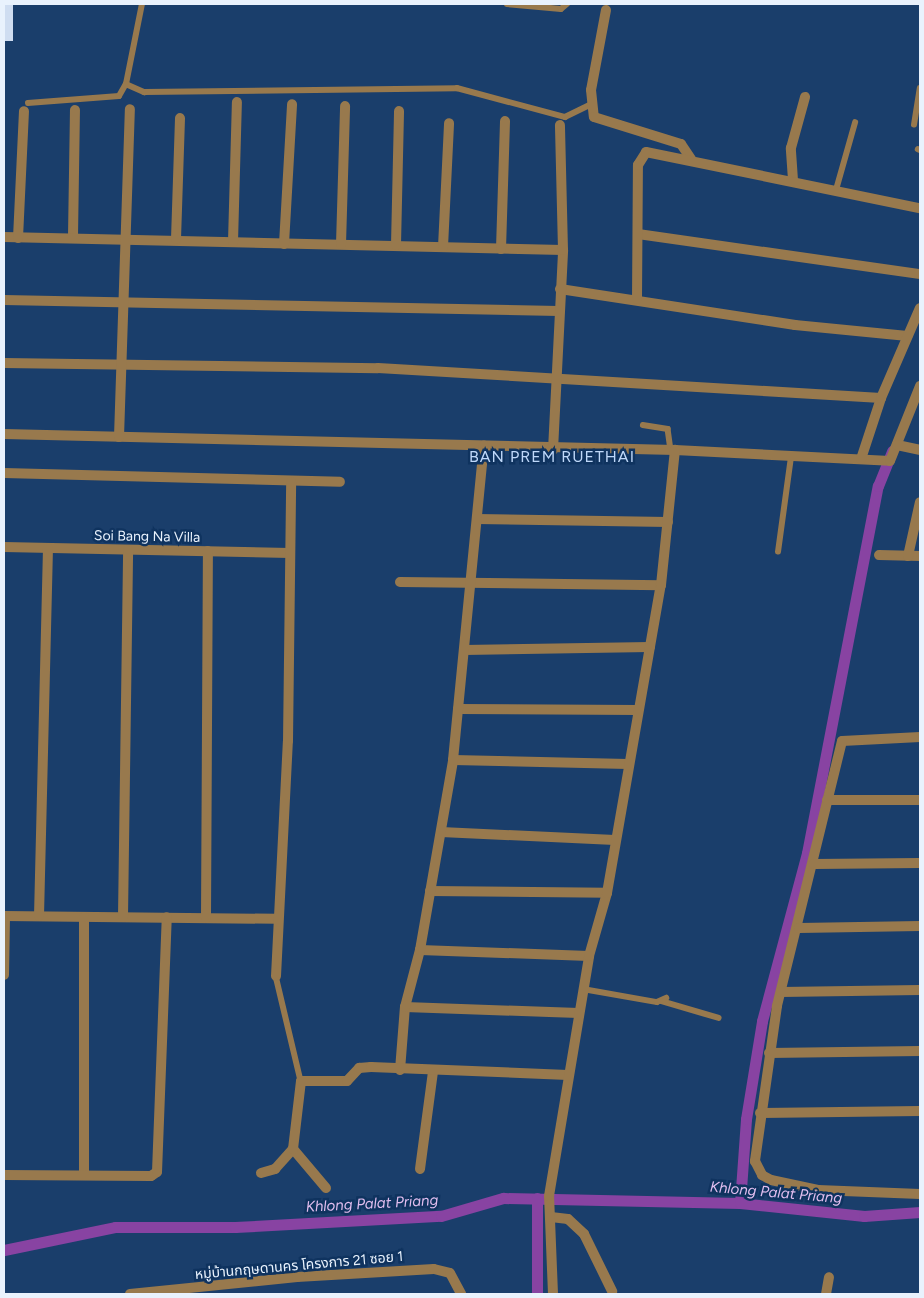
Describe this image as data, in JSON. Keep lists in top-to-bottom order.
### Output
{
  "streets": {
    "street": ["Soi Bang Na Villa", "หมู่บ้านกฤษดานคร โครงการ 21 ซอย 1"]
  },
  "districts": ["BAN PREM RUETHAI"],
  "water": ["Khlong Palat Priang"]
}
